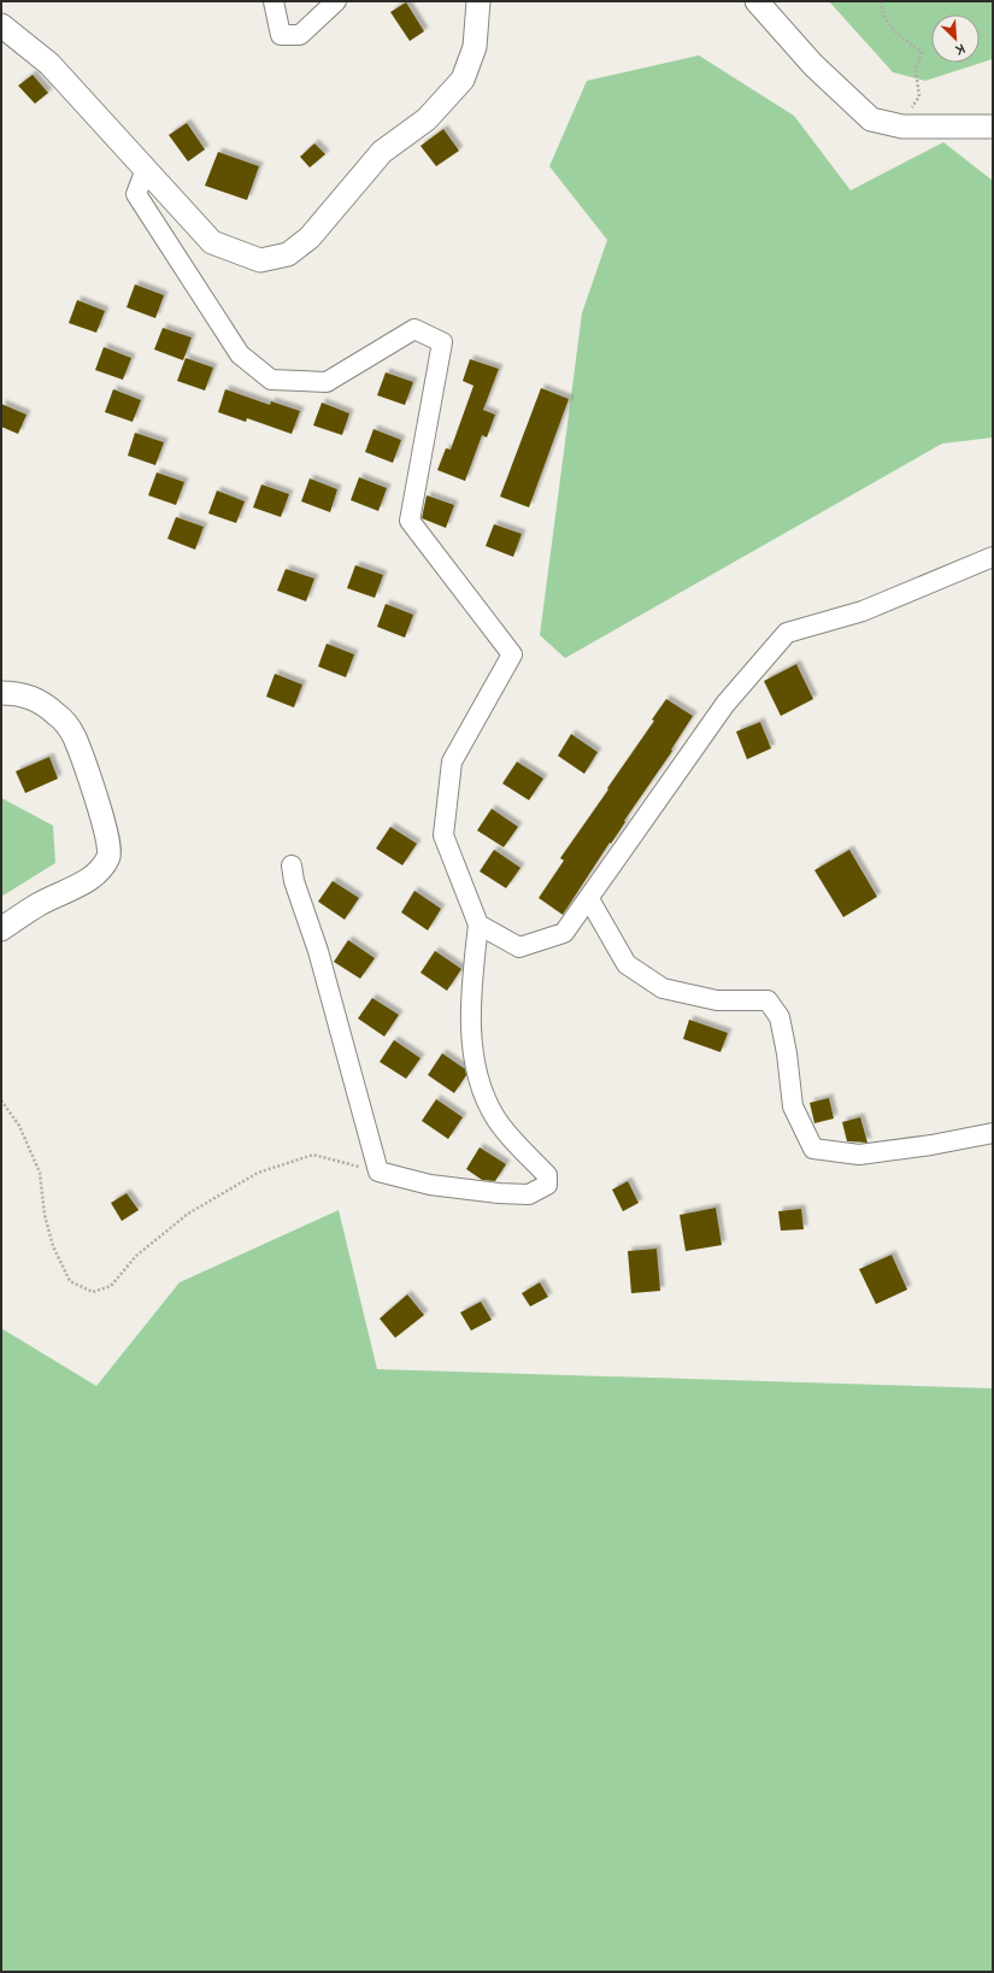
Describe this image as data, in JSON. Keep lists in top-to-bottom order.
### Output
{
  "north": "bottom right"
}
